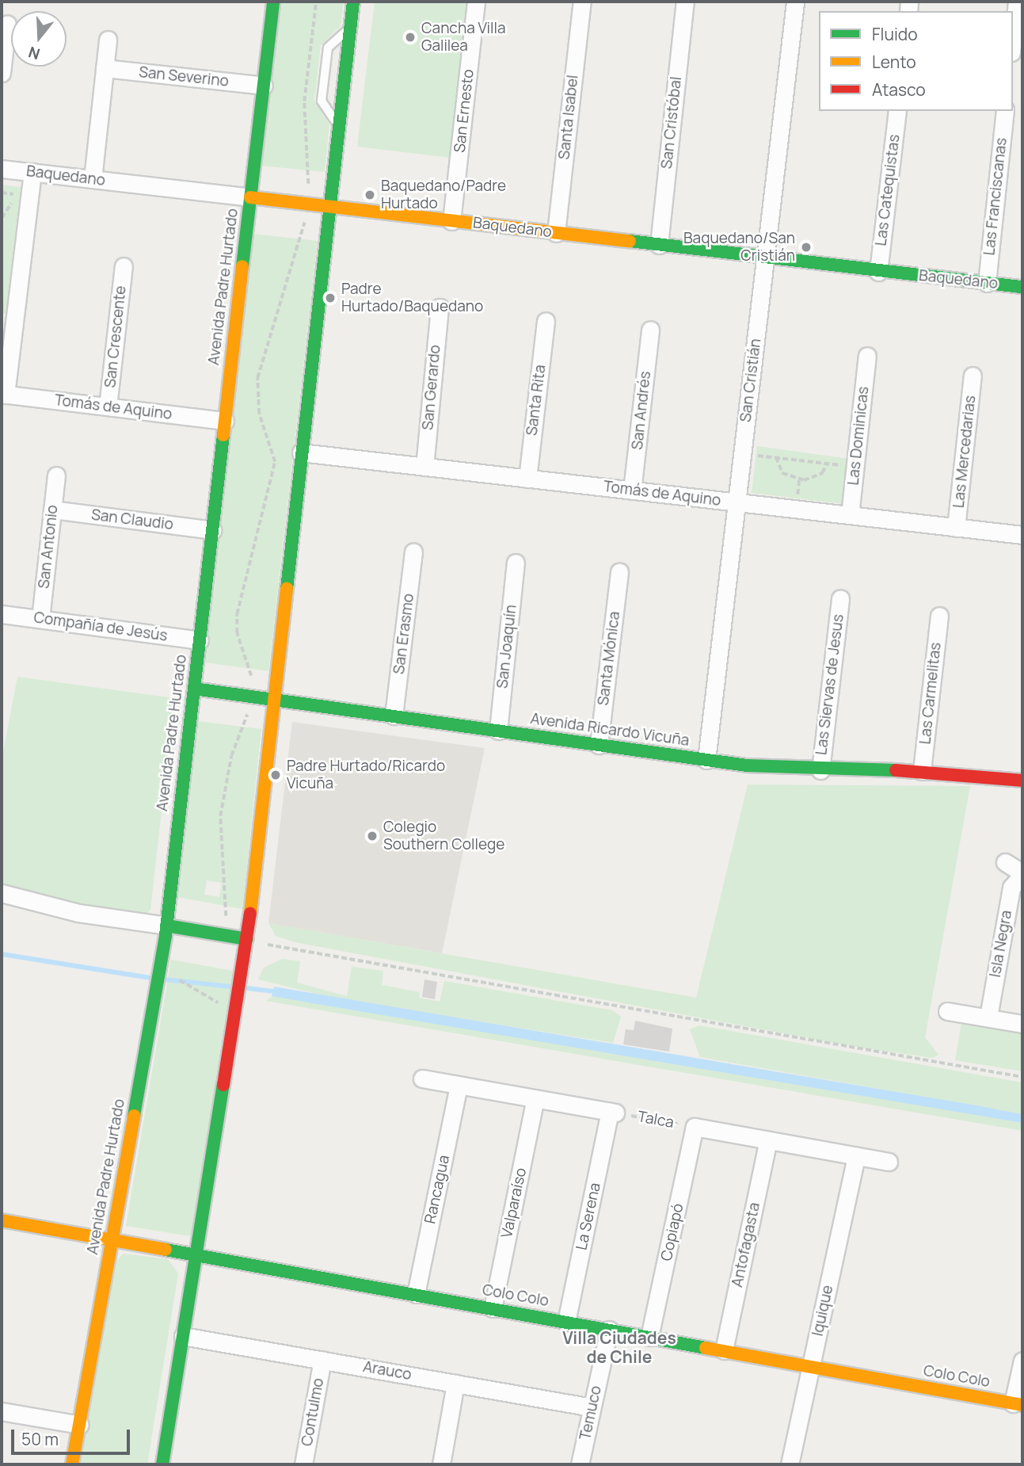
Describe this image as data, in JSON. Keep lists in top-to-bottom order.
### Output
{
  "streets": {
    "main road": [
      "Baquedano",
      "Avenida Padre Hurtado",
      "Avenida Ricardo Vicuña",
      "Colo Colo"
    ],
    "street": [
      "San Severino",
      "San Ernesto",
      "Santa Isabel",
      "San Cristóbal",
      "Las Catequistas",
      "Las Franciscanas",
      "San Crescente",
      "San Cristián",
      "San Gerardo",
      "Santa Rita",
      "Tomás de Aquino",
      "San Andrés",
      "Las Dominicas",
      "Las Mercedarias",
      "San Claudio",
      "San Antonio",
      "Compañía de Jesús",
      "San Erasmo",
      "San Joaquín",
      "Santa Mónica",
      "Las Siervas de Jesus",
      "Las Carmelitas",
      "Isla Negra",
      "Talca",
      "Rancagua",
      "Valparaíso",
      "La Serena",
      "Copiapó",
      "Antofagasta",
      "Iquique",
      "Arauco",
      "Contulmo",
      "Temuco"
    ]
  },
  "crossings": [
    ["San Severino", "Avenida Padre Hurtado"],
    ["San Ernesto", "Baquedano"],
    ["Santa Isabel", "Baquedano"],
    ["San Cristóbal", "Baquedano"],
    ["Baquedano", "Las Catequistas"],
    ["Baquedano", "Las Franciscanas"],
    ["Baquedano", "Avenida Padre Hurtado"],
    ["Baquedano", "San Cristián"],
    ["Avenida Padre Hurtado", "Tomás de Aquino"],
    ["Avenida Padre Hurtado", "San Claudio"],
    ["Avenida Padre Hurtado", "Compañía de Jesús"],
    ["Avenida Padre Hurtado", "Avenida Ricardo Vicuña"],
    ["Avenida Padre Hurtado", "Colo Colo"],
    ["San Crescente", "Tomás de Aquino"],
    ["San Cristián", "Tomás de Aquino"],
    ["San Cristián", "Avenida Ricardo Vicuña"],
    ["San Gerardo", "Tomás de Aquino"],
    ["Santa Rita", "Tomás de Aquino"],
    ["Tomás de Aquino", "San Andrés"],
    ["Tomás de Aquino", "Las Dominicas"],
    ["Tomás de Aquino", "Las Mercedarias"],
    ["San Claudio", "San Antonio"],
    ["San Antonio", "Compañía de Jesús"],
    ["San Erasmo", "Avenida Ricardo Vicuña"],
    ["San Joaquín", "Avenida Ricardo Vicuña"],
    ["Santa Mónica", "Avenida Ricardo Vicuña"],
    ["Las Siervas de Jesus", "Avenida Ricardo Vicuña"],
    ["Las Carmelitas", "Avenida Ricardo Vicuña"],
    ["Talca", "La Serena"],
    ["Talca", "Copiapó"],
    ["Talca", "Antofagasta"],
    ["Talca", "Iquique"],
    ["Rancagua", "Colo Colo"],
    ["Valparaíso", "Colo Colo"],
    ["La Serena", "Colo Colo"],
    ["Copiapó", "Colo Colo"],
    ["Antofagasta", "Colo Colo"],
    ["Colo Colo", "Iquique"],
    ["Colo Colo", "Temuco"],
    ["Arauco", "Contulmo"],
    ["Arauco", "Temuco"]
  ],
  "districts": ["Villa Ciudades de Chile"],
  "places": [
    "Cancha Villa Galilea",
    "Baquedano/Padre Hurtado",
    "Baquedano/San Cristián",
    "Padre Hurtado/Baquedano",
    "Padre Hurtado/Ricardo Vicuña",
    "Colegio Southern College"
  ],
  "legend": ["Fluido", "Lento", "Atasco"],
  "scale_bar": "50 m",
  "north": "bottom"
}
